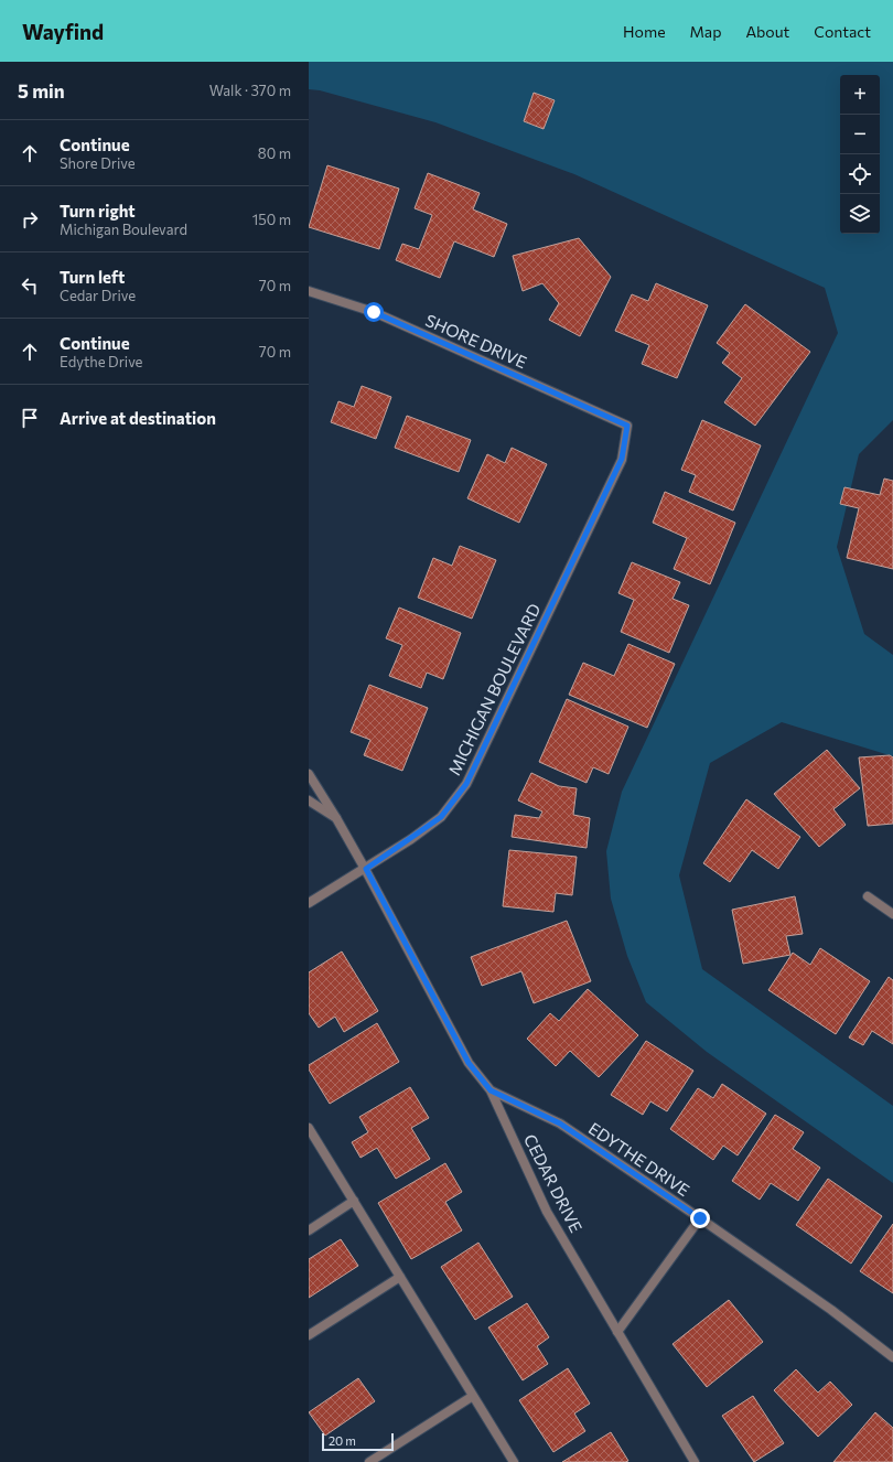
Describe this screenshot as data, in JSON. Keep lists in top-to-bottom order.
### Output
{
  "streets": {
    "street": [
      "SHORE DRIVE",
      "MICHIGAN BOULEVARD",
      "EDYTHE DRIVE",
      "CEDAR DRIVE"
    ]
  },
  "crossings": [
    ["SHORE DRIVE", "MICHIGAN BOULEVARD"],
    ["MICHIGAN BOULEVARD", "CEDAR DRIVE"],
    ["EDYTHE DRIVE", "CEDAR DRIVE"]
  ],
  "scale_bar": "20 m",
  "page": {
    "header": "Wayfind",
    "nav": [
      "Home",
      "Map",
      "About",
      "Contact"
    ],
    "heading": ["5 min", "Walk · 370 m"],
    "map_buttons": ["+", "−"],
    "list": [
      ["Continue", "Shore Drive", "80 m"],
      ["Turn right", "Michigan Boulevard", "150 m"],
      ["Turn left", "Cedar Drive", "70 m"],
      ["Continue", "Edythe Drive", "70 m"],
      "Arrive at destination"
    ],
    "scale": "20 m"
  }
}
